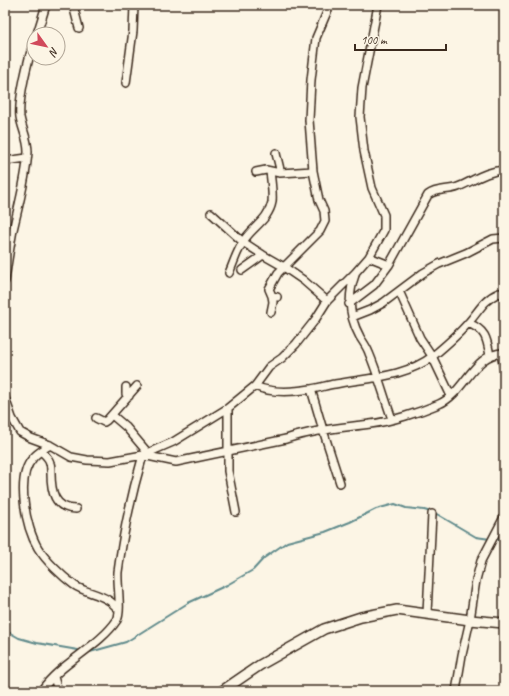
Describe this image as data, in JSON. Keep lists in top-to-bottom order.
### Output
{
  "scale_bar": "100 m",
  "north": "bottom right"
}
